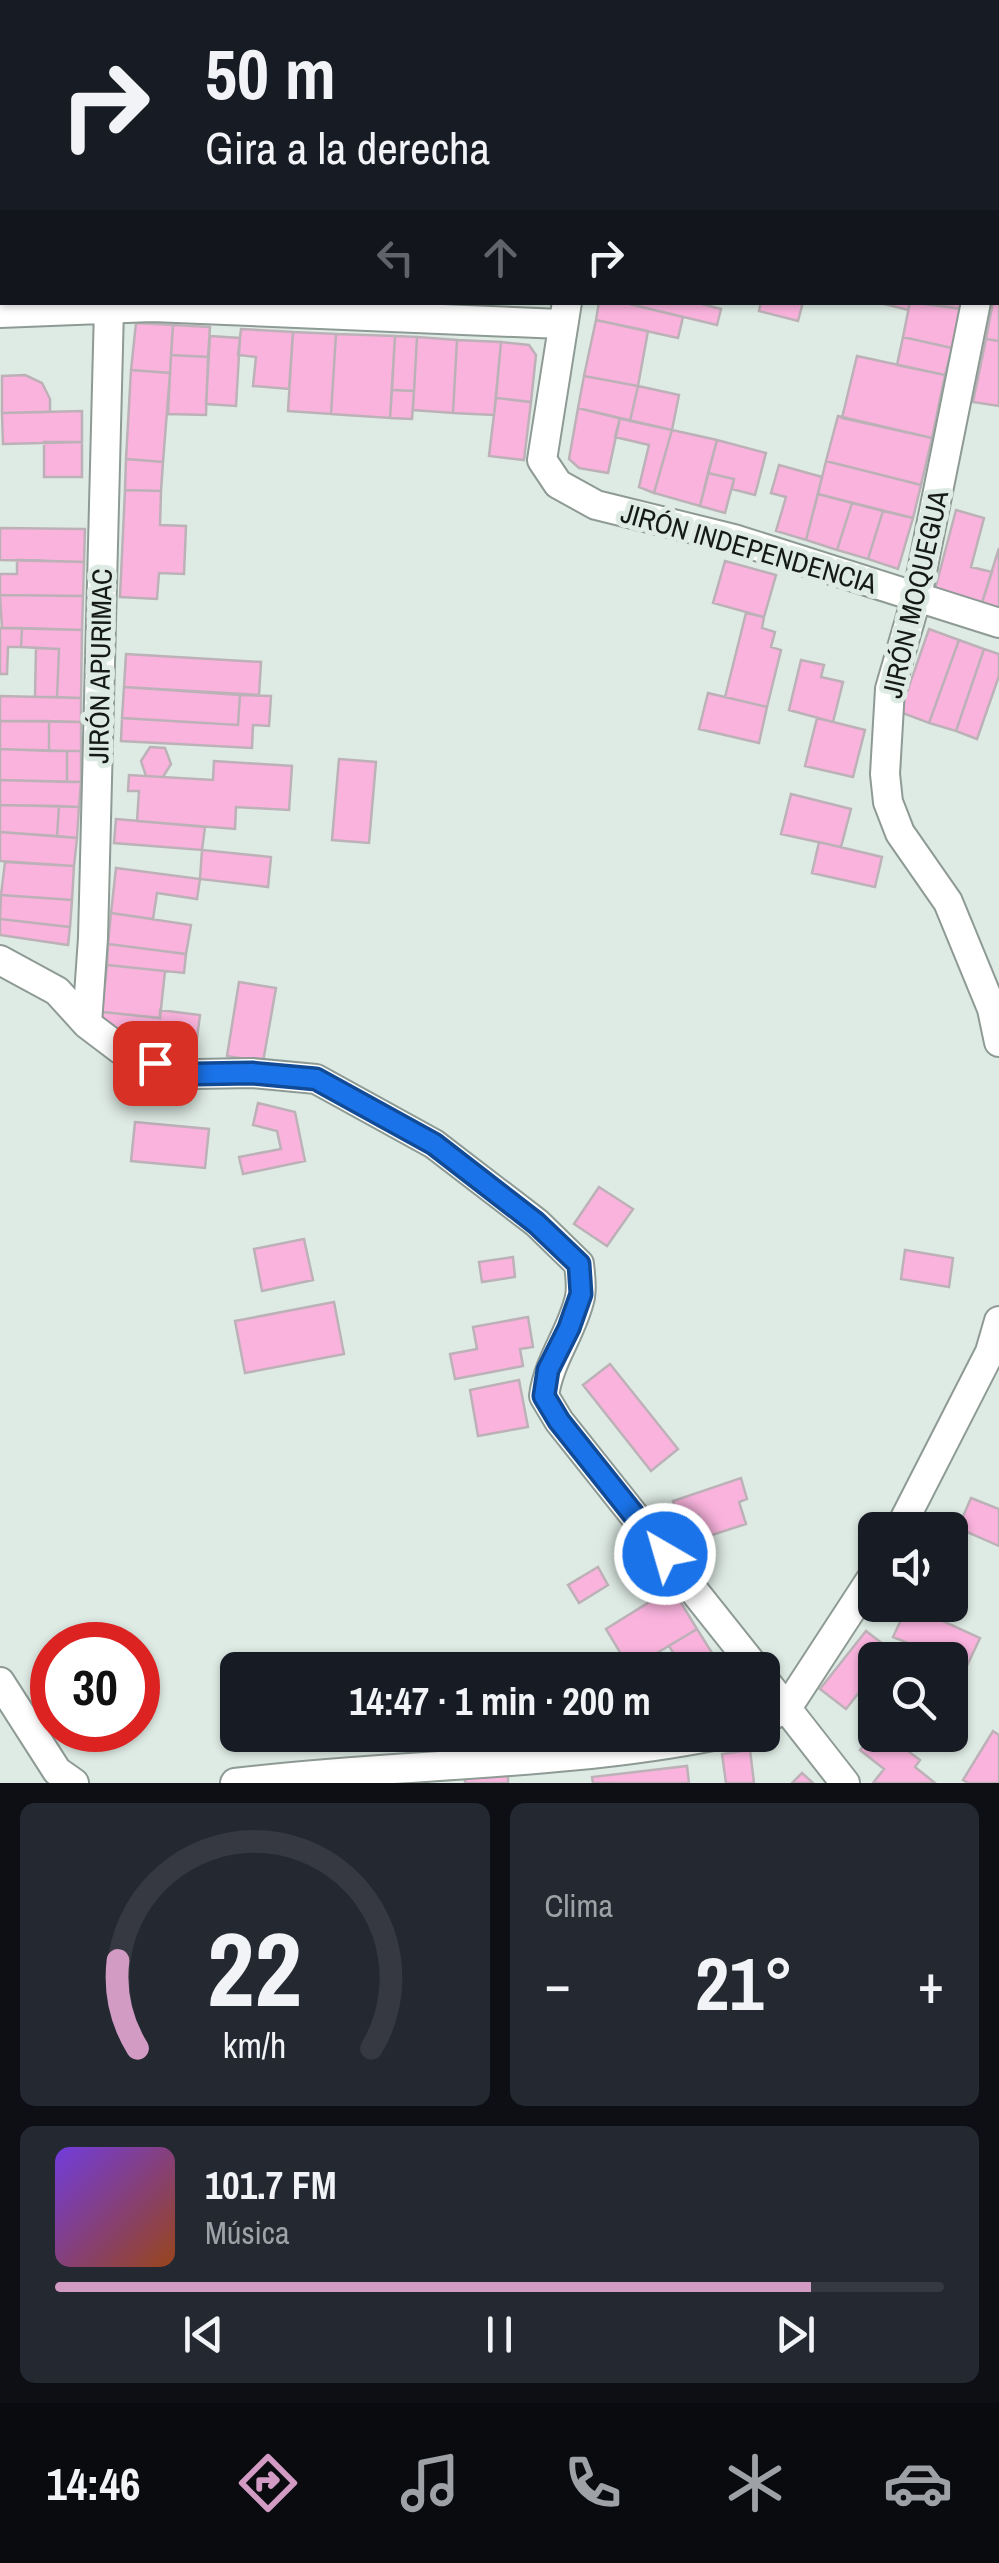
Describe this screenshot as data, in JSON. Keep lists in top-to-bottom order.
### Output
{
  "streets": {
    "street": ["JIRÓN INDEPENDENCIA", "JIRÓN MOQUEGUA", "JIRÓN APURIMAC"]
  },
  "crossings": [
    ["JIRÓN INDEPENDENCIA", "JIRÓN MOQUEGUA"]
  ],
  "page": {
    "turn": ["50 m", "Gira a la derecha"],
    "limit": "30",
    "trip": "14:47 · 1 min · 200 m",
    "tile": "Clima",
    "heat": ["−", "21°", "+"],
    "song": ["101.7 FM", "Música"],
    "tabs": "14:46",
    "gauge": ["22", "km/h"]
  }
}
